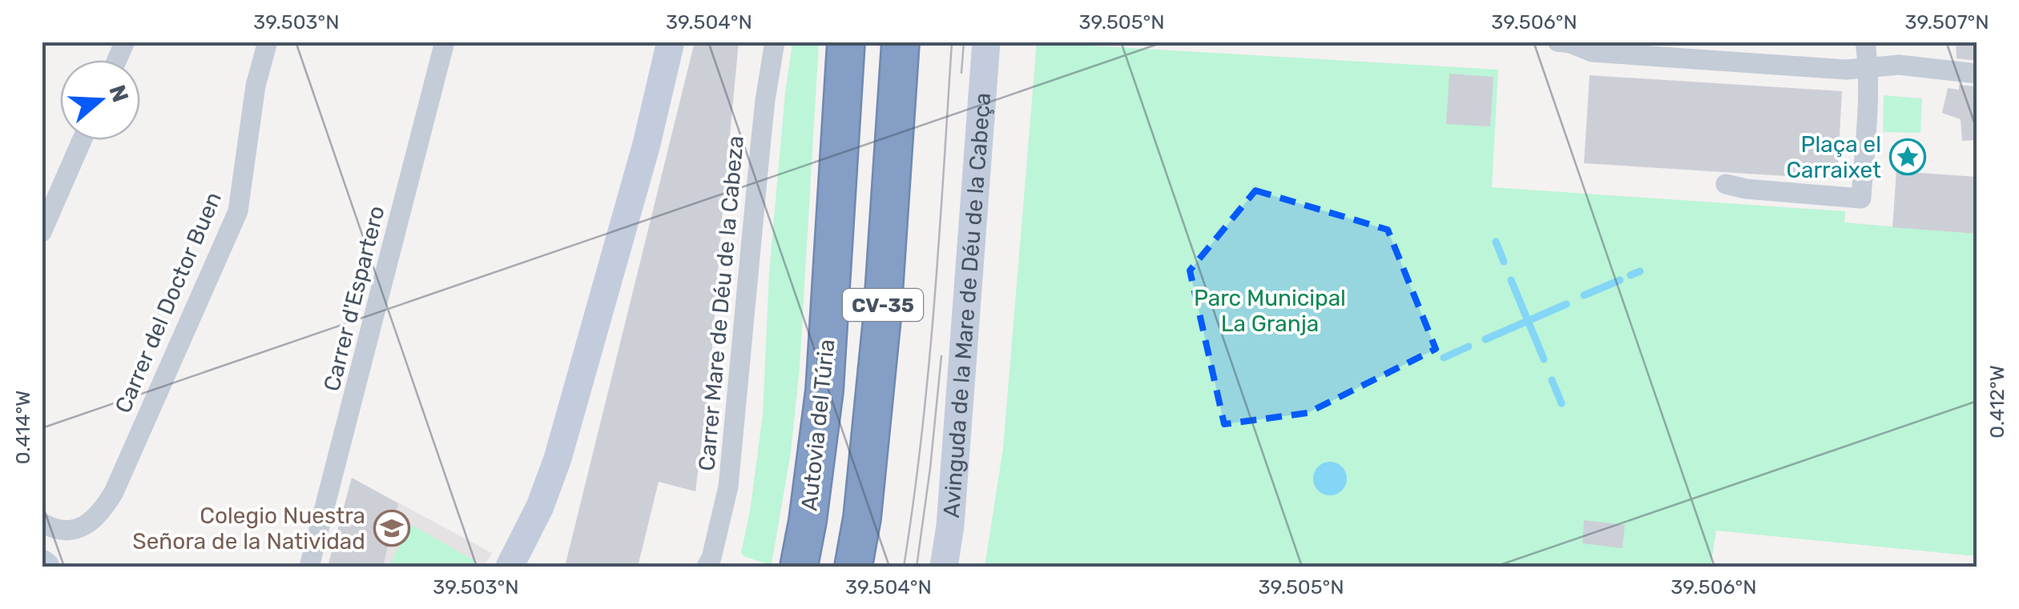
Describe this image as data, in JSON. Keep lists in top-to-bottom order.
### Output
{
  "streets": {
    "highway": ["CV-35", "Autovia del Túria"],
    "street": [
      "Carrer d'Espartero",
      "Carrer del Doctor Buen",
      "Carrer Mare de Déu de la Cabeza",
      "Avinguda de la Mare de Déu de la Cabeça"
    ]
  },
  "parks": ["Parc Municipal La Granja"],
  "places": {
    "place": ["Plaça el Carraixet"],
    "school or university": ["Colegio Nuestra Señora de la Natividad"]
  },
  "north": "right",
  "coordinates": [
    "39.503°N",
    "39.504°N",
    "39.505°N",
    "39.506°N",
    "39.507°N",
    "0.412°W",
    "0.414°W"
  ]
}
